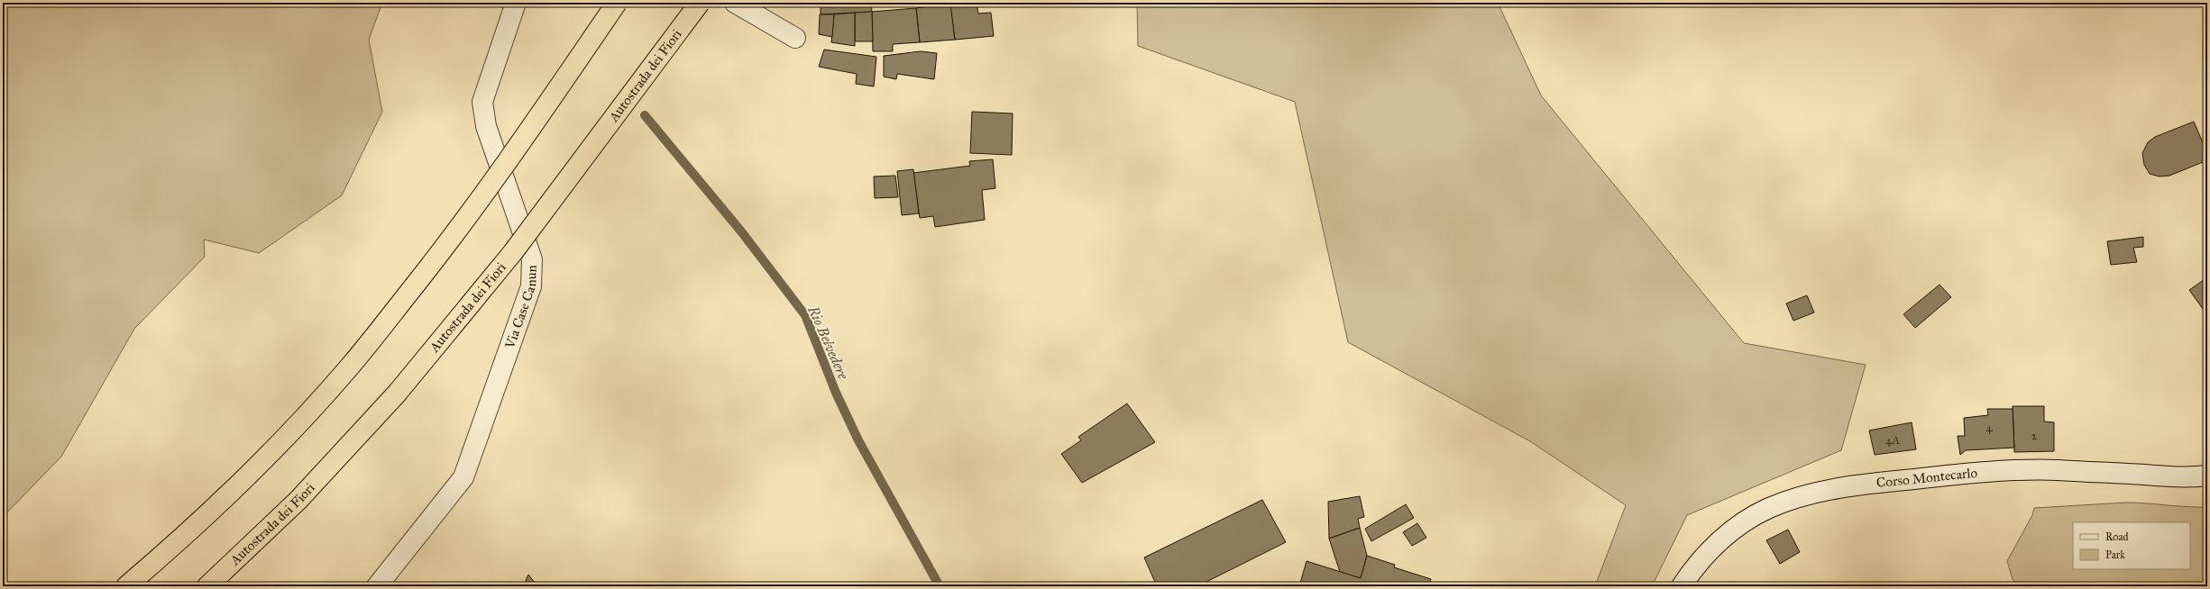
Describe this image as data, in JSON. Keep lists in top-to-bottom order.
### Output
{
  "streets": {
    "highway": ["Autostrada dei Fiori"],
    "street": ["Via Case Canun", "Corso Montecarlo"]
  },
  "water": ["Rio Belvedere"],
  "house_numbers": ["4", "2", "4A"],
  "legend": ["Road", "Park"]
}
